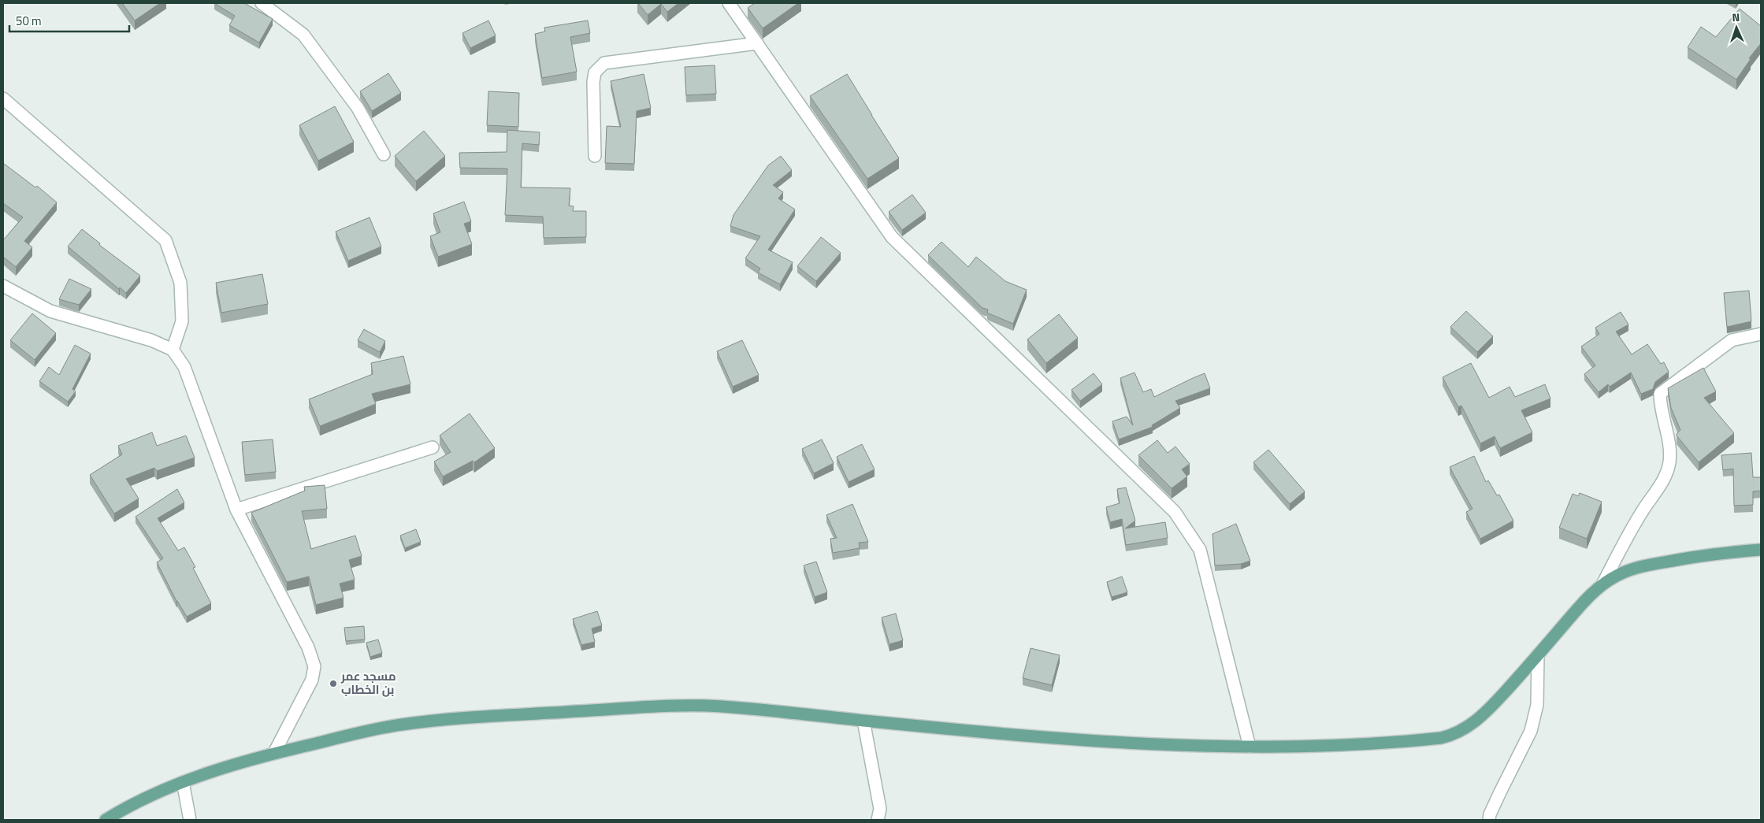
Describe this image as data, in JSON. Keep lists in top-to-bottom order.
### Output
{
  "places": ["مسجد عمر بن الخطاب"],
  "scale_bar": "50 m",
  "north": "top"
}
